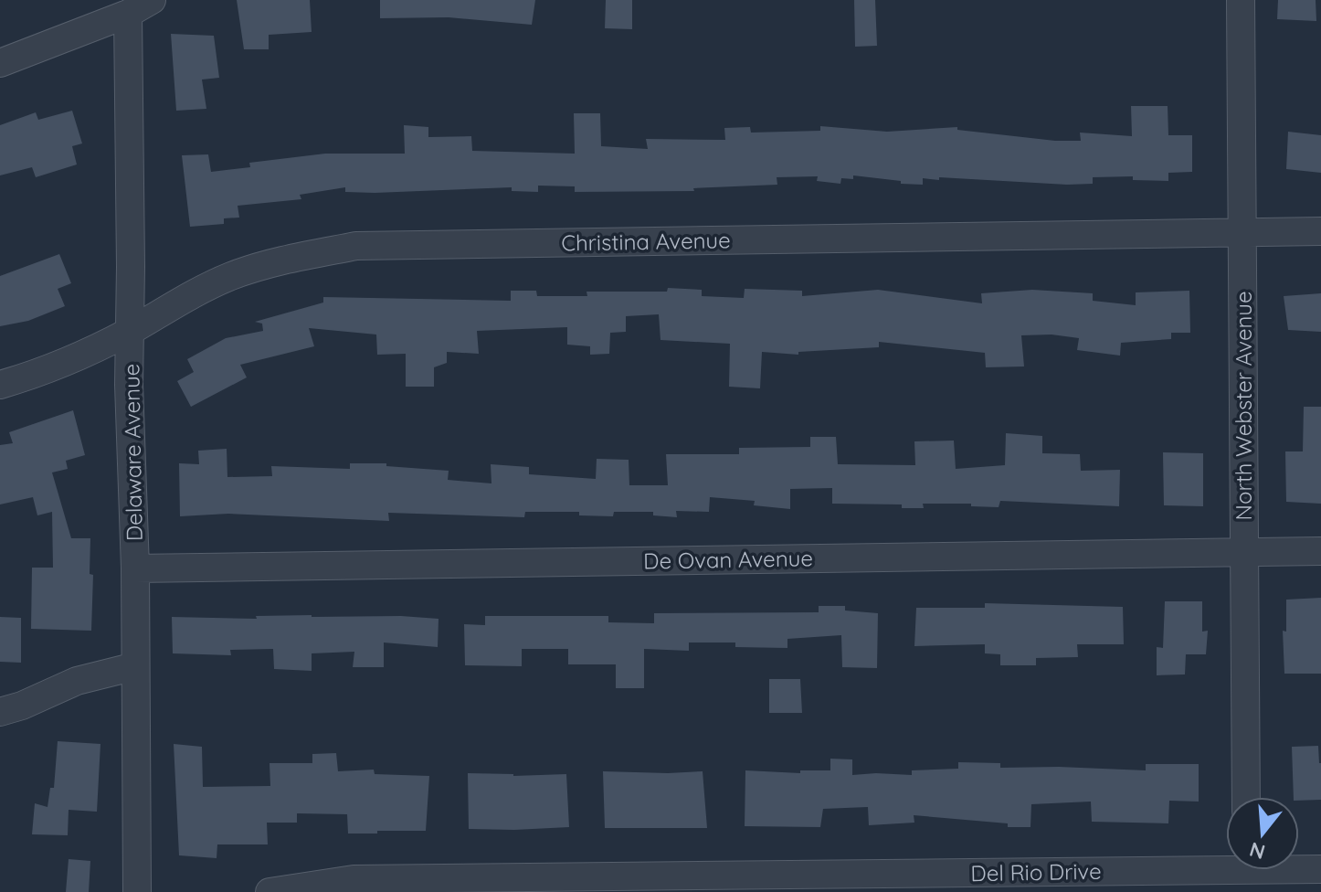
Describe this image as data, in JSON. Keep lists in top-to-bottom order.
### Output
{
  "streets": {
    "street": [
      "Christina Avenue",
      "North Webster Avenue",
      "Delaware Avenue",
      "De Ovan Avenue",
      "Del Rio Drive"
    ]
  },
  "crossings": [
    ["Christina Avenue", "North Webster Avenue"],
    ["Christina Avenue", "Delaware Avenue"],
    ["North Webster Avenue", "De Ovan Avenue"],
    ["Delaware Avenue", "De Ovan Avenue"]
  ],
  "north": "bottom"
}
